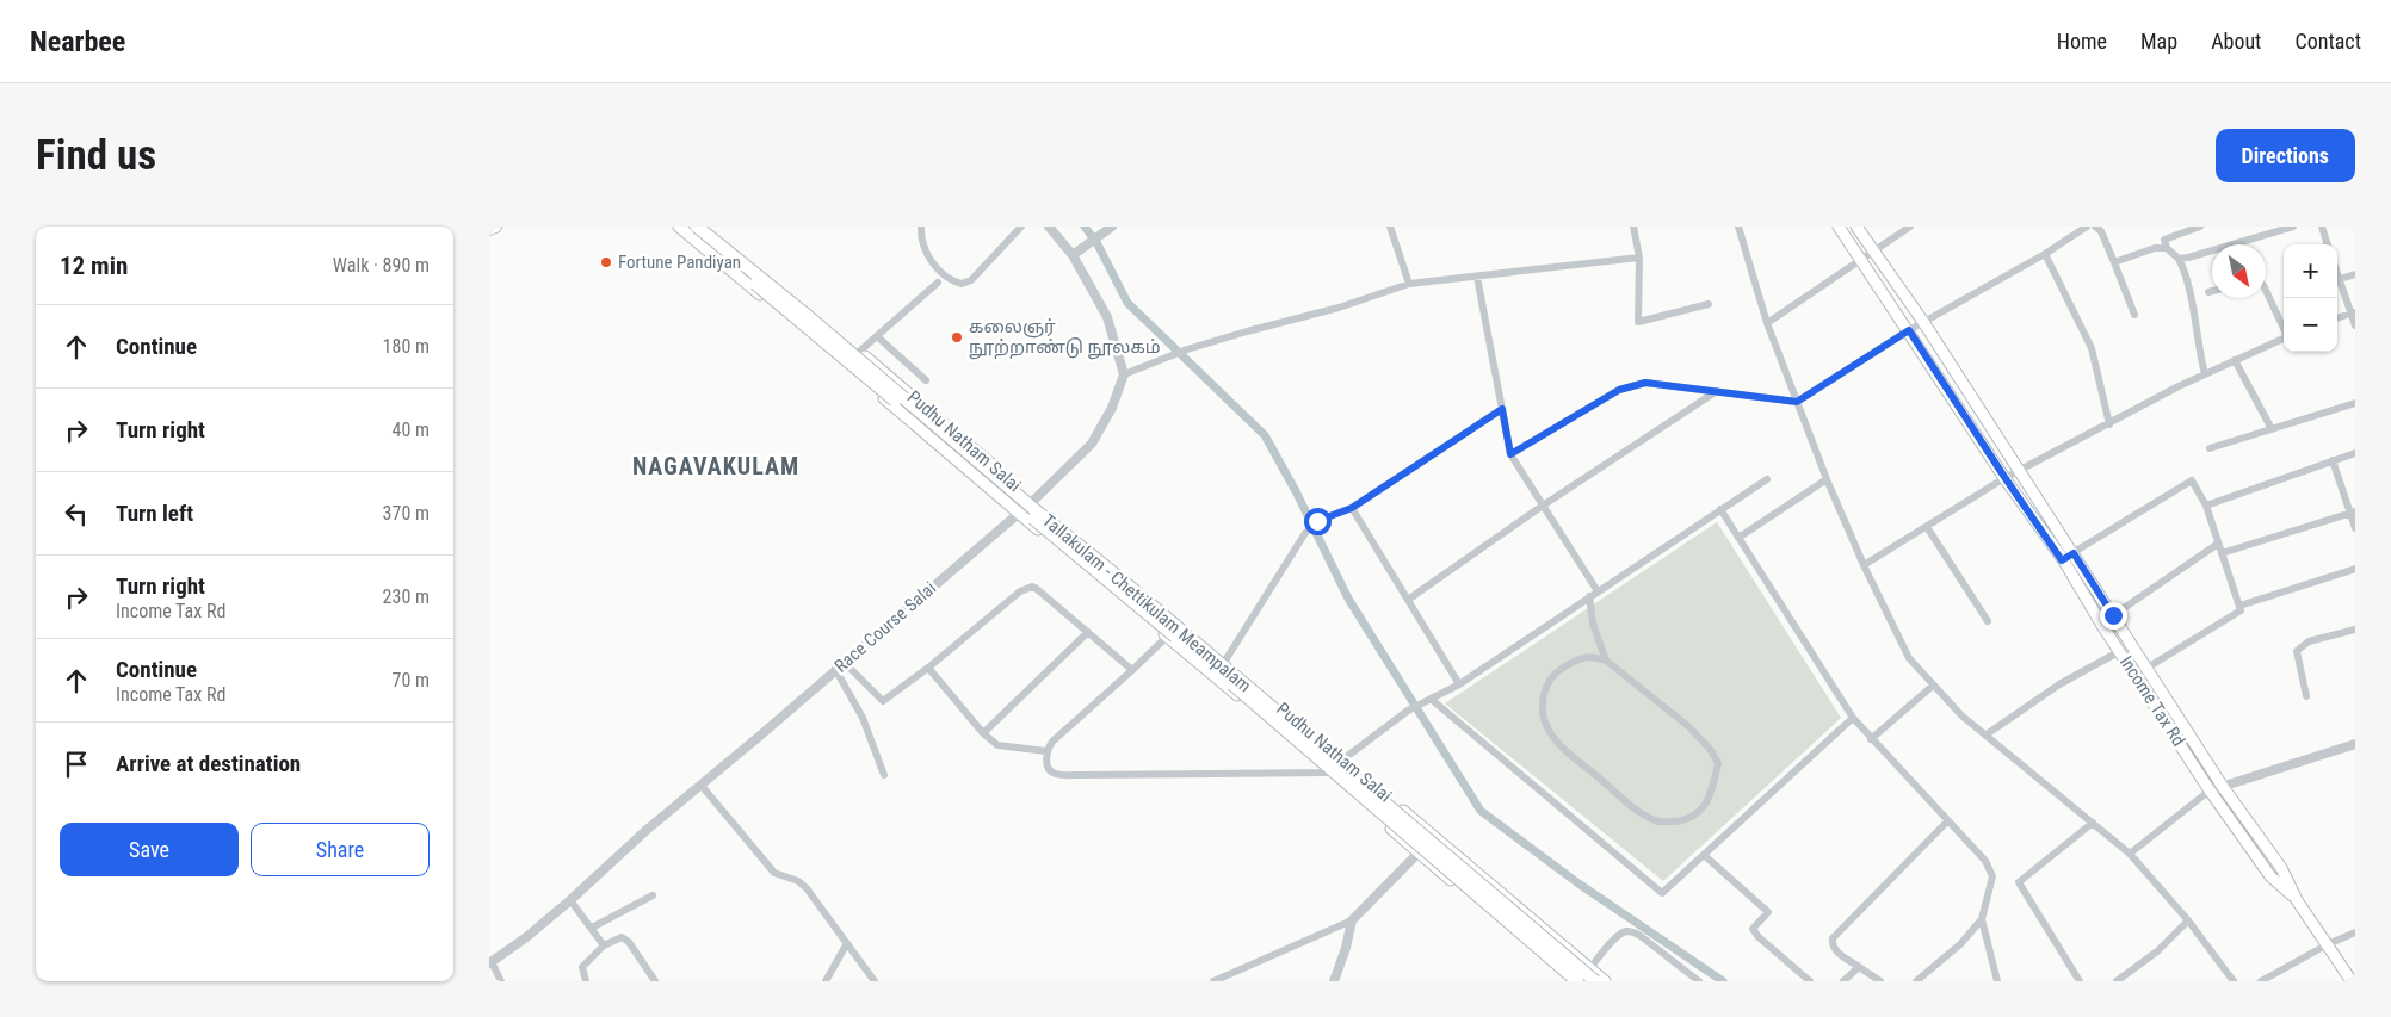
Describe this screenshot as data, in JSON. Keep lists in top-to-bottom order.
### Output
{
  "streets": {
    "main road": ["Pudhu Natham Salai", "Tallakulam - Chettikulam Meampalam", "Income Tax Rd"],
    "street": ["Race Course Salai"]
  },
  "crossings": [
    ["Pudhu Natham Salai", "Race Course Salai"]
  ],
  "districts": ["NAGAVAKULAM"],
  "places": ["Fortune Pandiyan", "கலைஞர் நூற்றாண்டு நூலகம்"],
  "north": "bottom right",
  "page": {
    "header": "Nearbee",
    "nav": [
      "Home",
      "Map",
      "About",
      "Contact"
    ],
    "buttons": [
      "Directions",
      ["Save", "Share"]
    ],
    "title": "Find us",
    "heading": ["12 min", "Walk · 890 m"],
    "map_buttons": ["+", "−"],
    "list": [
      ["Continue", "180 m"],
      ["Turn right", "40 m"],
      ["Turn left", "370 m"],
      ["Turn right", "Income Tax Rd", "230 m"],
      ["Continue", "Income Tax Rd", "70 m"],
      "Arrive at destination"
    ]
  }
}
